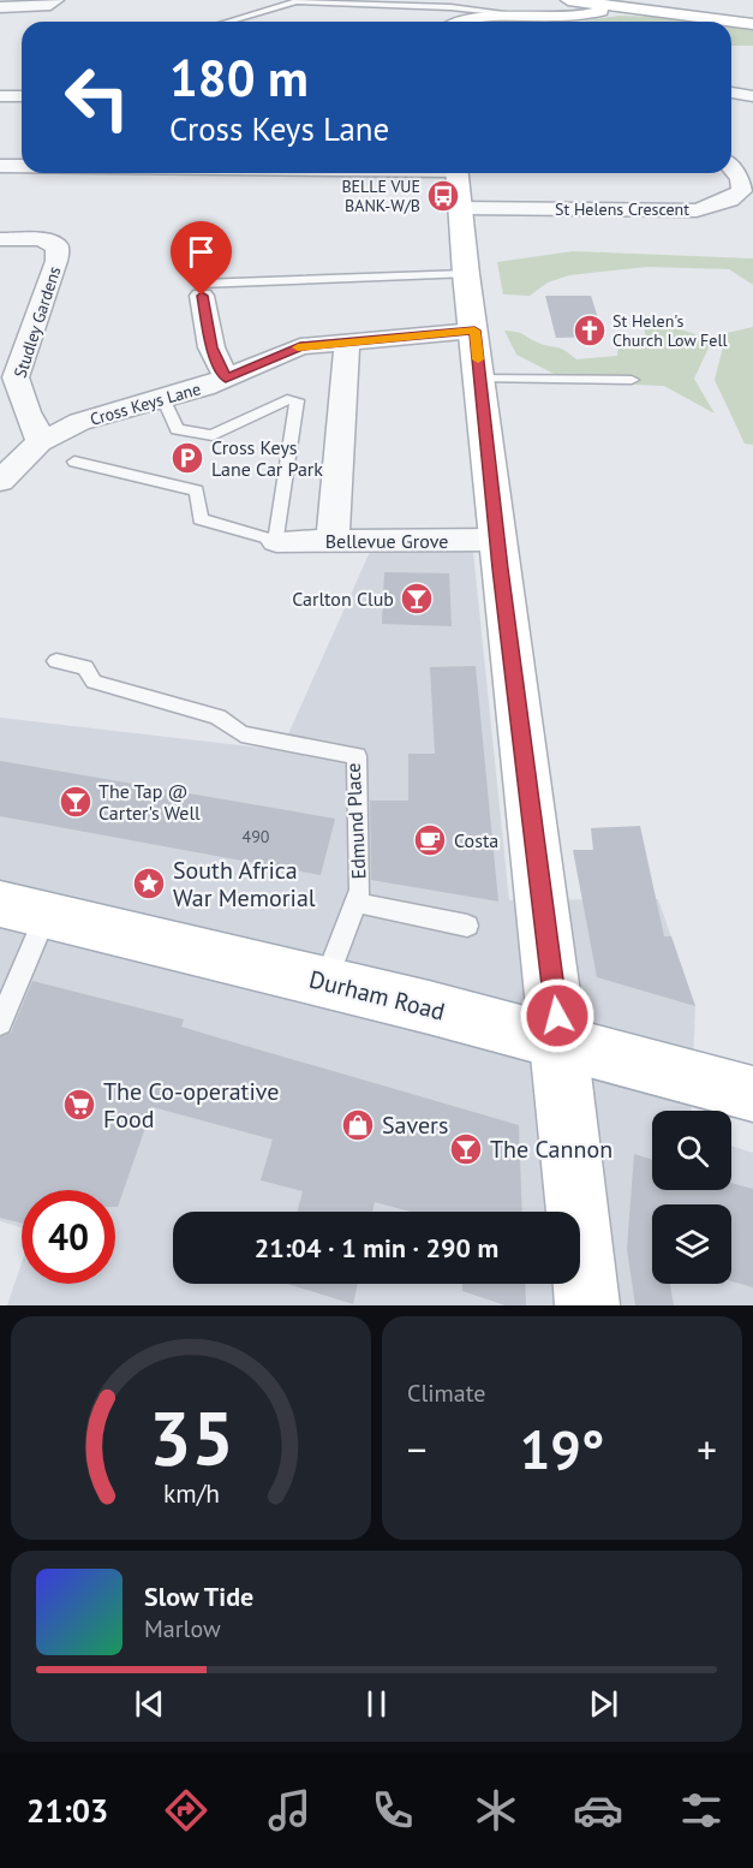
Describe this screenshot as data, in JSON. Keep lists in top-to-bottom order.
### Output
{
  "streets": {
    "street": [
      "St Helens Crescent",
      "Studley Gardens",
      "Cross Keys Lane",
      "Bellevue Grove",
      "Durham Road"
    ],
    "lane": ["Edmund Place"]
  },
  "crossings": [
    ["Studley Gardens", "Cross Keys Lane"],
    ["Edmund Place", "Durham Road"]
  ],
  "places": {
    "bus stop": ["BELLE VUE BANK-W/B"],
    "church": ["St Helen's Church Low Fell"],
    "parking": ["Cross Keys Lane Car Park"],
    "bar": ["Carlton Club", "The Tap @ Carter's Well", "The Cannon"],
    "cafe": ["Costa"],
    "place": ["South Africa War Memorial"],
    "supermarket": ["The Co-operative Food"],
    "shop": ["Savers"]
  },
  "house_numbers": ["490"],
  "page": {
    "turn": ["180 m", "Cross Keys Lane"],
    "limit": "40",
    "trip": "21:04 · 1 min · 290 m",
    "tile": "Climate",
    "heat": ["−", "19°", "+"],
    "song": ["Slow Tide", "Marlow"],
    "tabs": "21:03",
    "gauge": ["35", "km/h"]
  }
}
